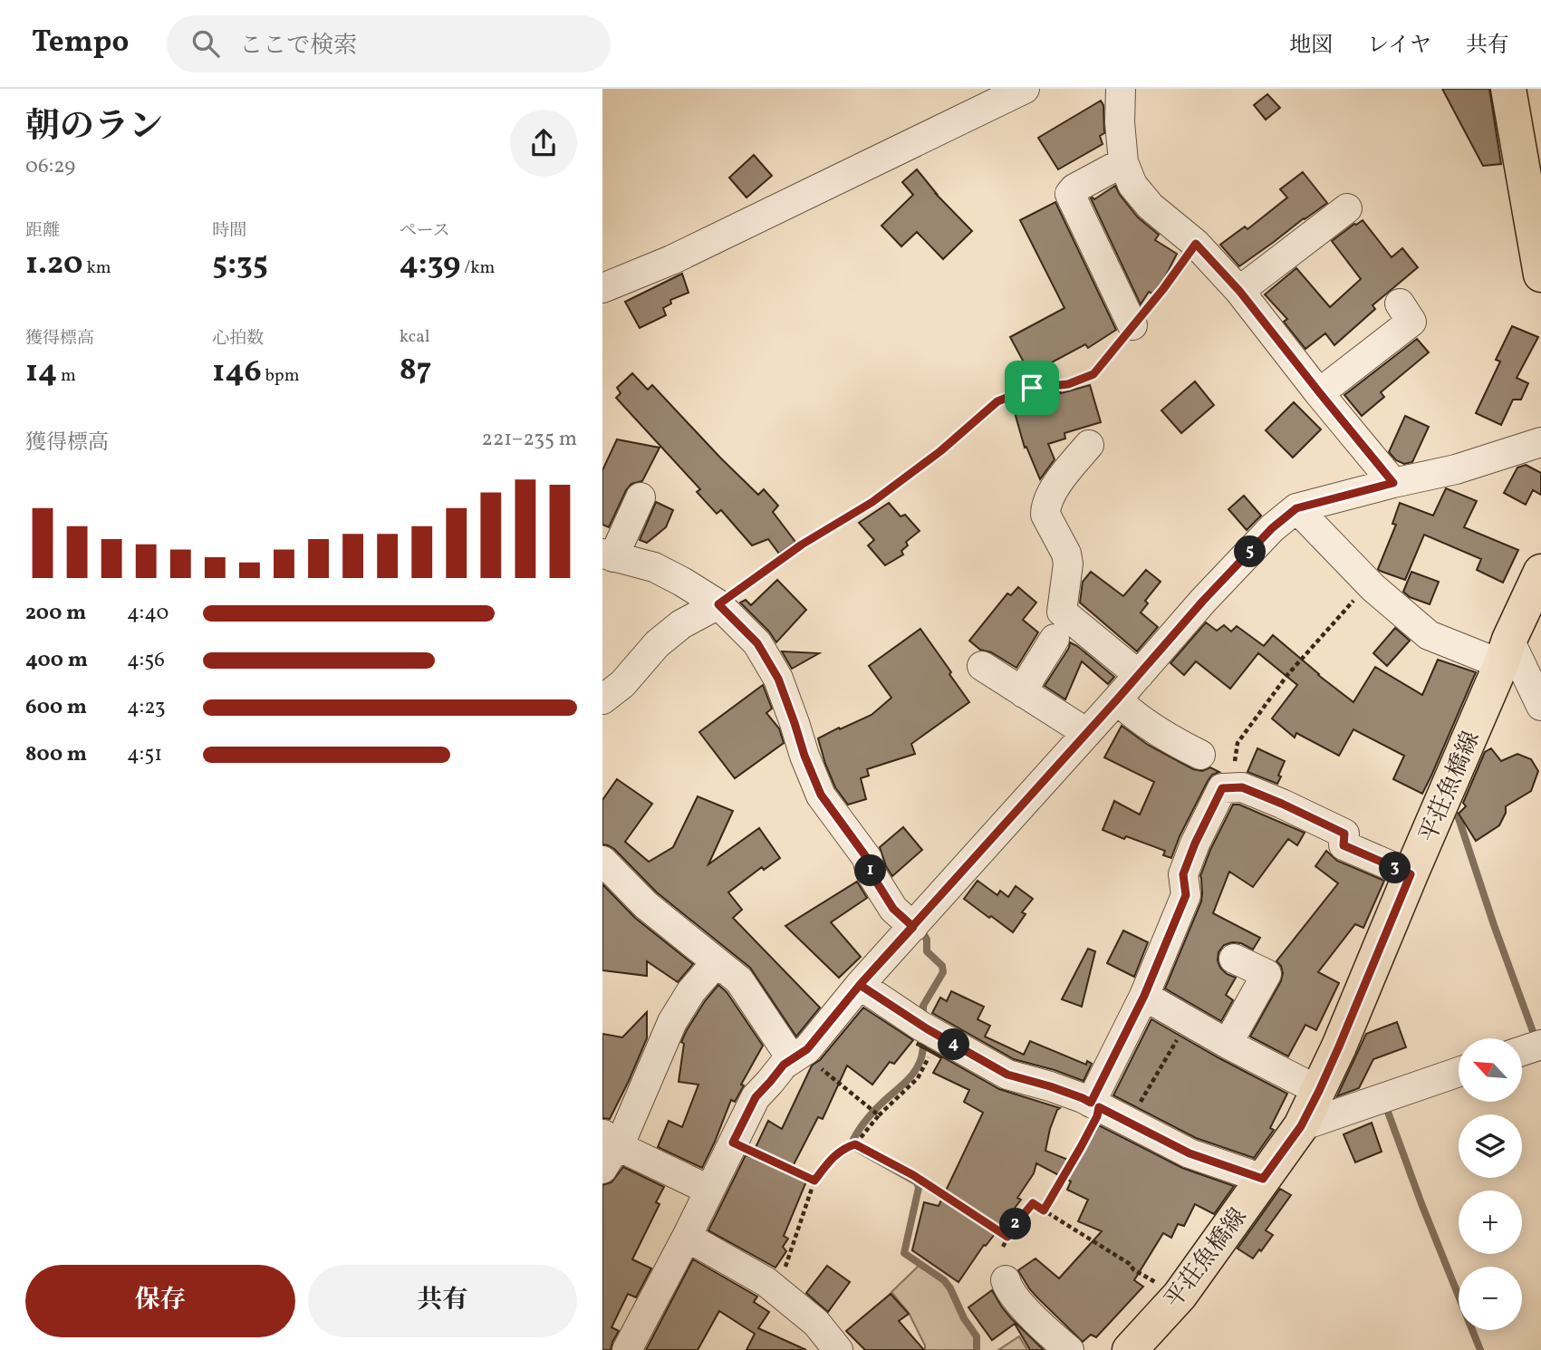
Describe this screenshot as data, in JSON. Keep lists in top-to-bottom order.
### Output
{
  "streets": {
    "main road": ["平荘魚橋線"]
  },
  "north": "top left",
  "page": {
    "header": "Tempo",
    "search": "ここで検索",
    "nav": ["地図", "レイヤ", "共有"],
    "heading": ["朝のラン", "06:29"],
    "stats": [
      ["距離", "1.20 km"],
      ["時間", "5:35"],
      ["ペース", "4:39 /km"],
      ["獲得標高", "14 m"],
      ["心拍数", "146 bpm"],
      ["kcal", "87"]
    ],
    "chart": ["獲得標高", "221–235 m"],
    "pins": [
      "5",
      "3",
      "1",
      "4",
      "2"
    ],
    "list": [
      {
        "name": "200 m",
        "note": "4:40"
      },
      {
        "name": "400 m",
        "note": "4:56"
      },
      {
        "name": "600 m",
        "note": "4:23"
      },
      {
        "name": "800 m",
        "note": "4:51"
      }
    ],
    "map_buttons": ["+", "−"],
    "buttons": ["保存", "共有"]
  }
}
